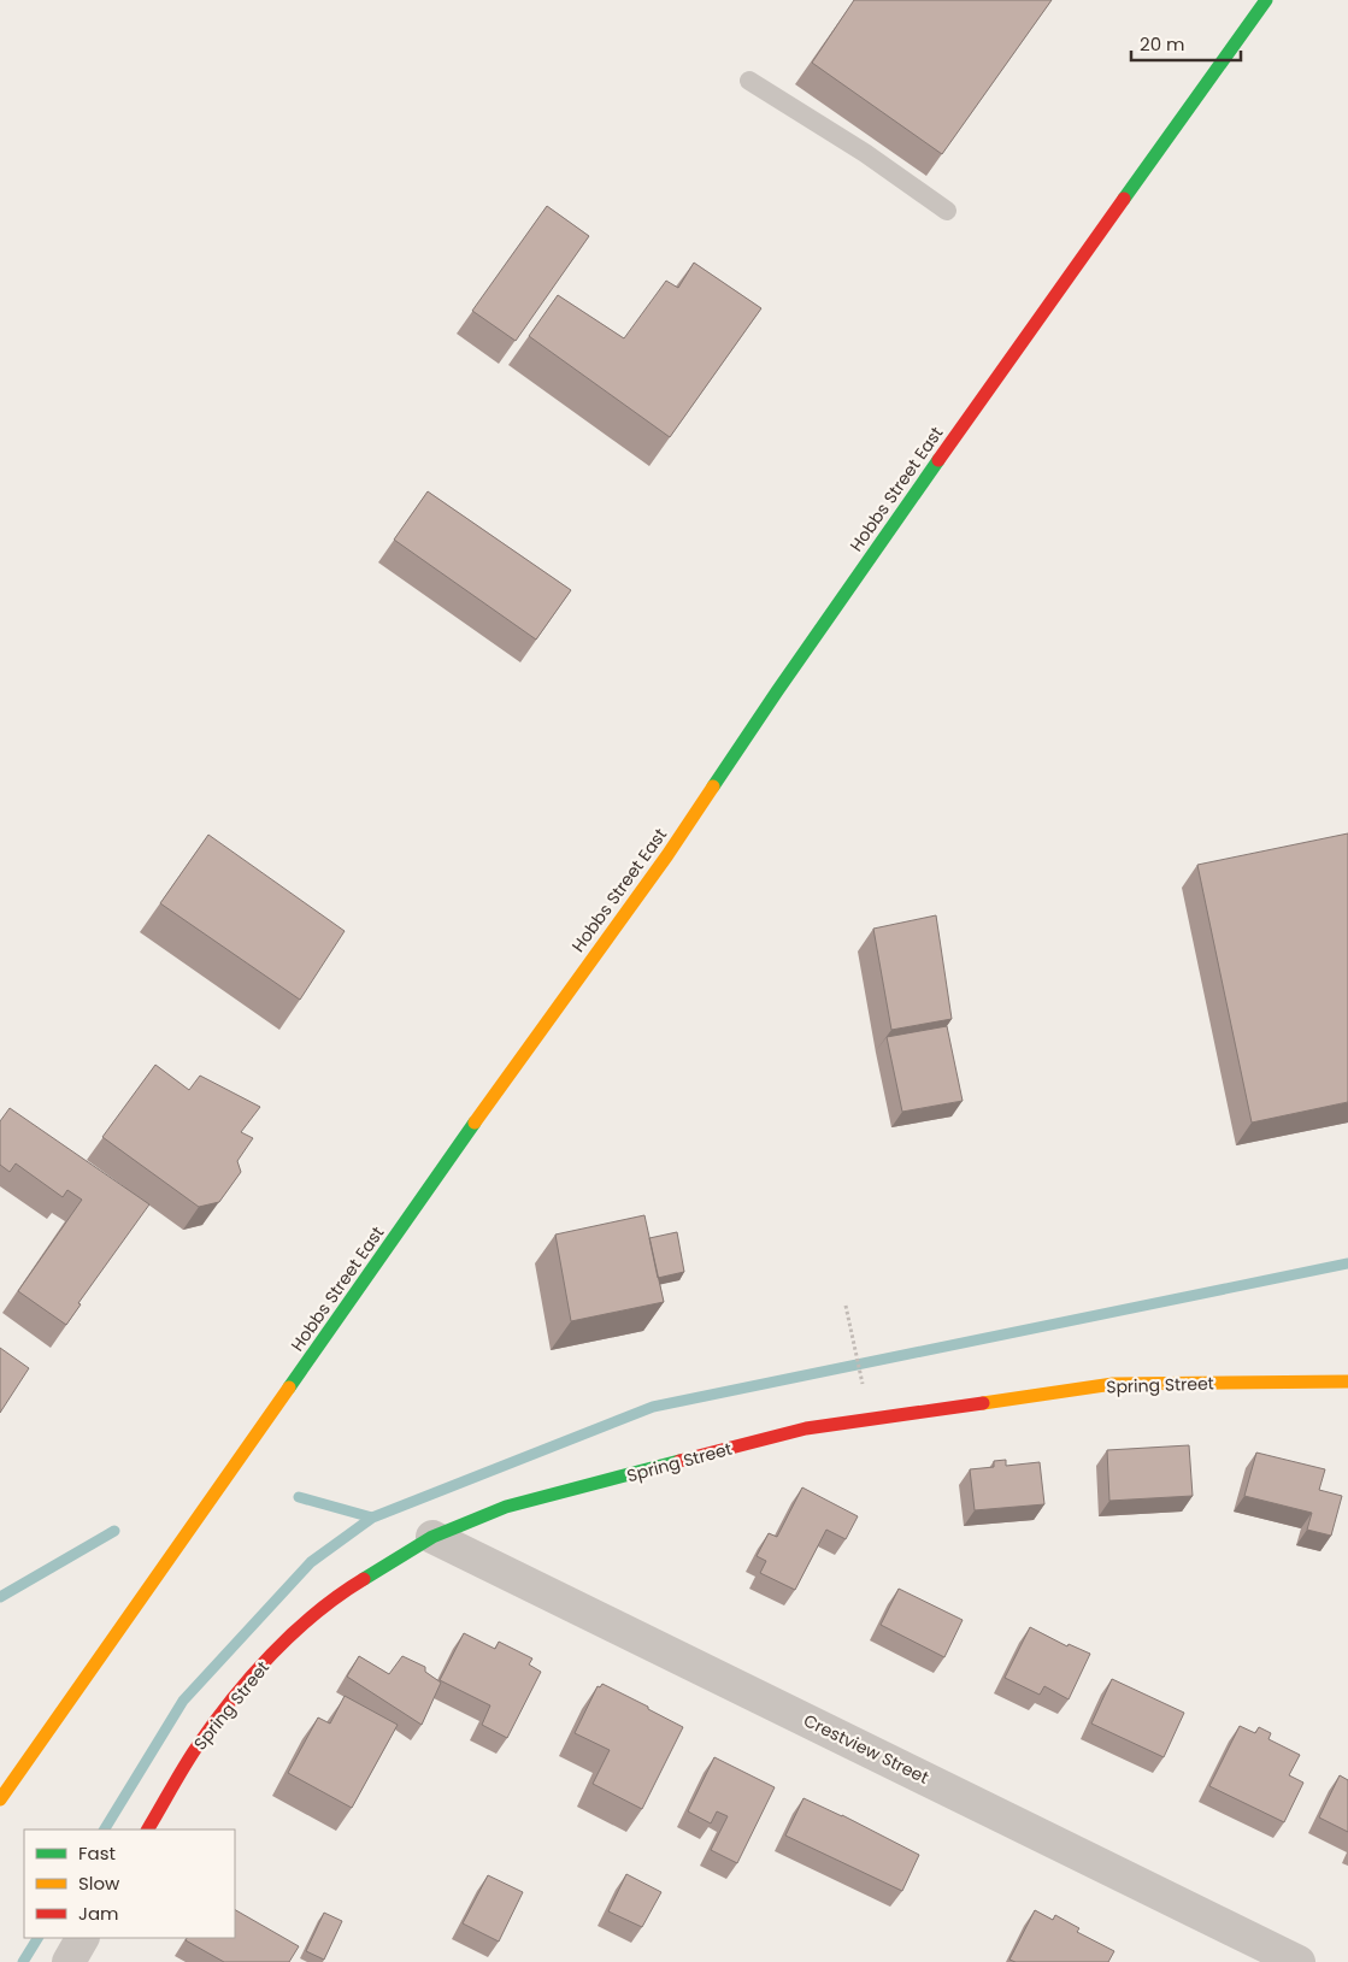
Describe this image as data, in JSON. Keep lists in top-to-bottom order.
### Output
{
  "streets": {
    "main road": ["Hobbs Street East", "Spring Street"],
    "street": ["Crestview Street"]
  },
  "crossings": [
    ["Spring Street", "Crestview Street"]
  ],
  "legend": ["Fast", "Slow", "Jam"],
  "scale_bar": "20 m"
}
